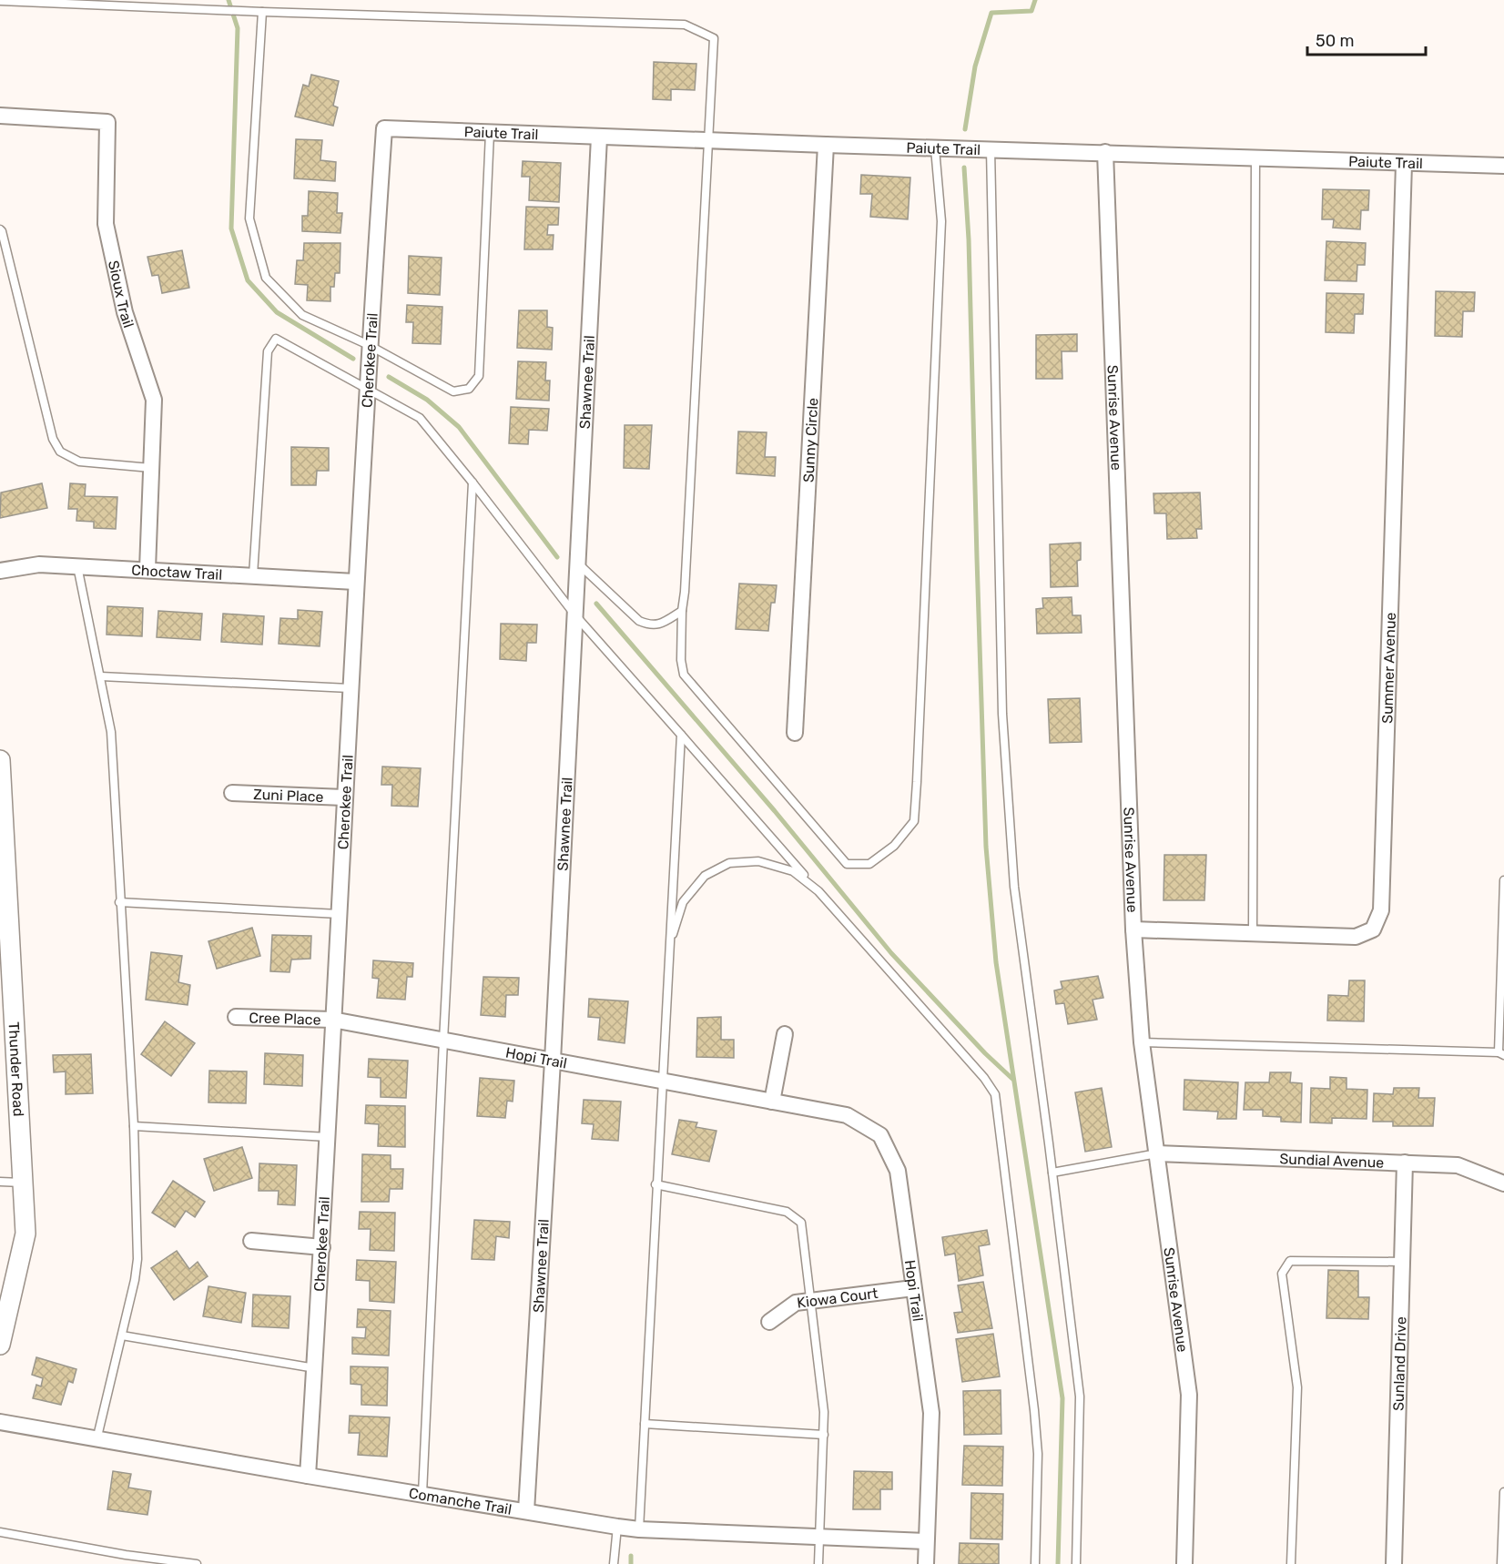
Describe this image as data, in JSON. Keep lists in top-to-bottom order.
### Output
{
  "streets": {
    "street": [
      "Paiute Trail",
      "Sioux Trail",
      "Cherokee Trail",
      "Shawnee Trail",
      "Sunrise Avenue",
      "Sunny Circle",
      "Choctaw Trail",
      "Summer Avenue",
      "Zuni Place",
      "Cree Place",
      "Hopi Trail",
      "Thunder Road",
      "Sundial Avenue",
      "Kiowa Court",
      "Sunland Drive",
      "Comanche Trail"
    ]
  },
  "crossings": [
    ["Paiute Trail", "Cherokee Trail"],
    ["Paiute Trail", "Shawnee Trail"],
    ["Paiute Trail", "Sunrise Avenue"],
    ["Paiute Trail", "Sunny Circle"],
    ["Paiute Trail", "Summer Avenue"],
    ["Sioux Trail", "Choctaw Trail"],
    ["Cherokee Trail", "Choctaw Trail"],
    ["Cherokee Trail", "Zuni Place"],
    ["Cherokee Trail", "Cree Place"],
    ["Cherokee Trail", "Hopi Trail"],
    ["Cherokee Trail", "Comanche Trail"],
    ["Shawnee Trail", "Hopi Trail"],
    ["Shawnee Trail", "Comanche Trail"],
    ["Sunrise Avenue", "Summer Avenue"],
    ["Sunrise Avenue", "Sundial Avenue"],
    ["Cree Place", "Hopi Trail"],
    ["Hopi Trail", "Kiowa Court"],
    ["Hopi Trail", "Comanche Trail"],
    ["Sundial Avenue", "Sunland Drive"]
  ],
  "scale_bar": "50 m"
}
